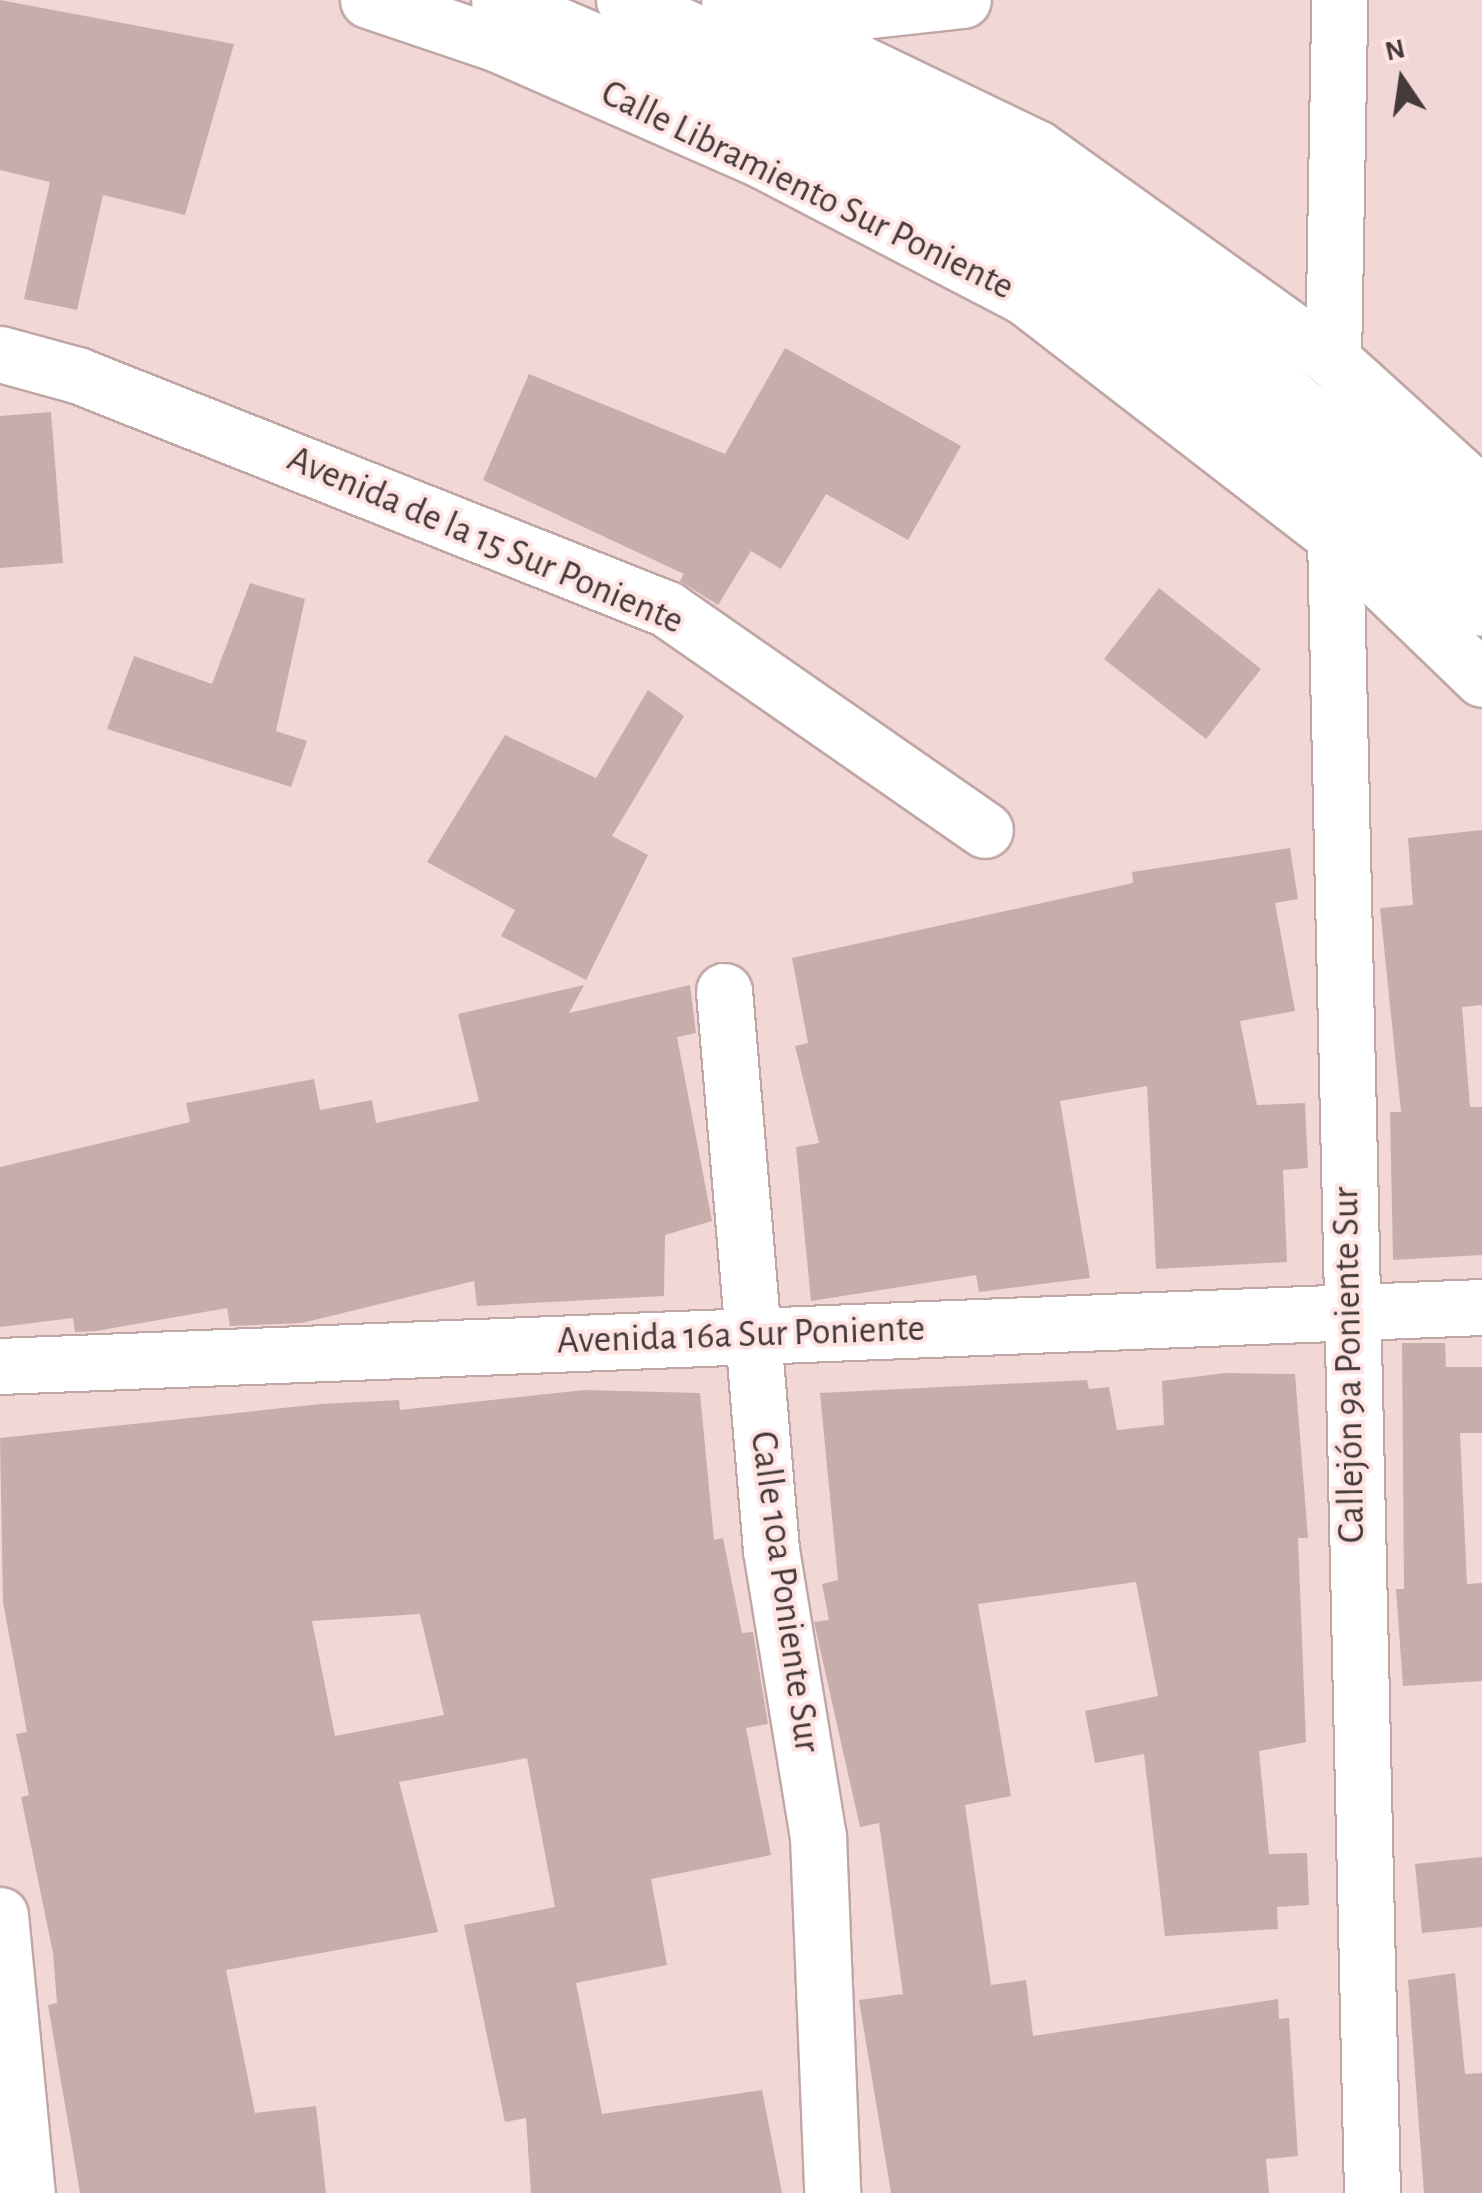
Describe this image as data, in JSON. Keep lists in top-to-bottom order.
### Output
{
  "streets": {
    "street": [
      "Calle Libramiento Sur Poniente",
      "Avenida de la 15 Sur Poniente",
      "Avenida 16a Sur Poniente",
      "Callejón 9a Poniente Sur",
      "Calle 10a Poniente Sur"
    ]
  },
  "crossings": [
    ["Calle Libramiento Sur Poniente", "Callejón 9a Poniente Sur"],
    ["Avenida 16a Sur Poniente", "Callejón 9a Poniente Sur"],
    ["Avenida 16a Sur Poniente", "Calle 10a Poniente Sur"]
  ],
  "north": "top"
}
